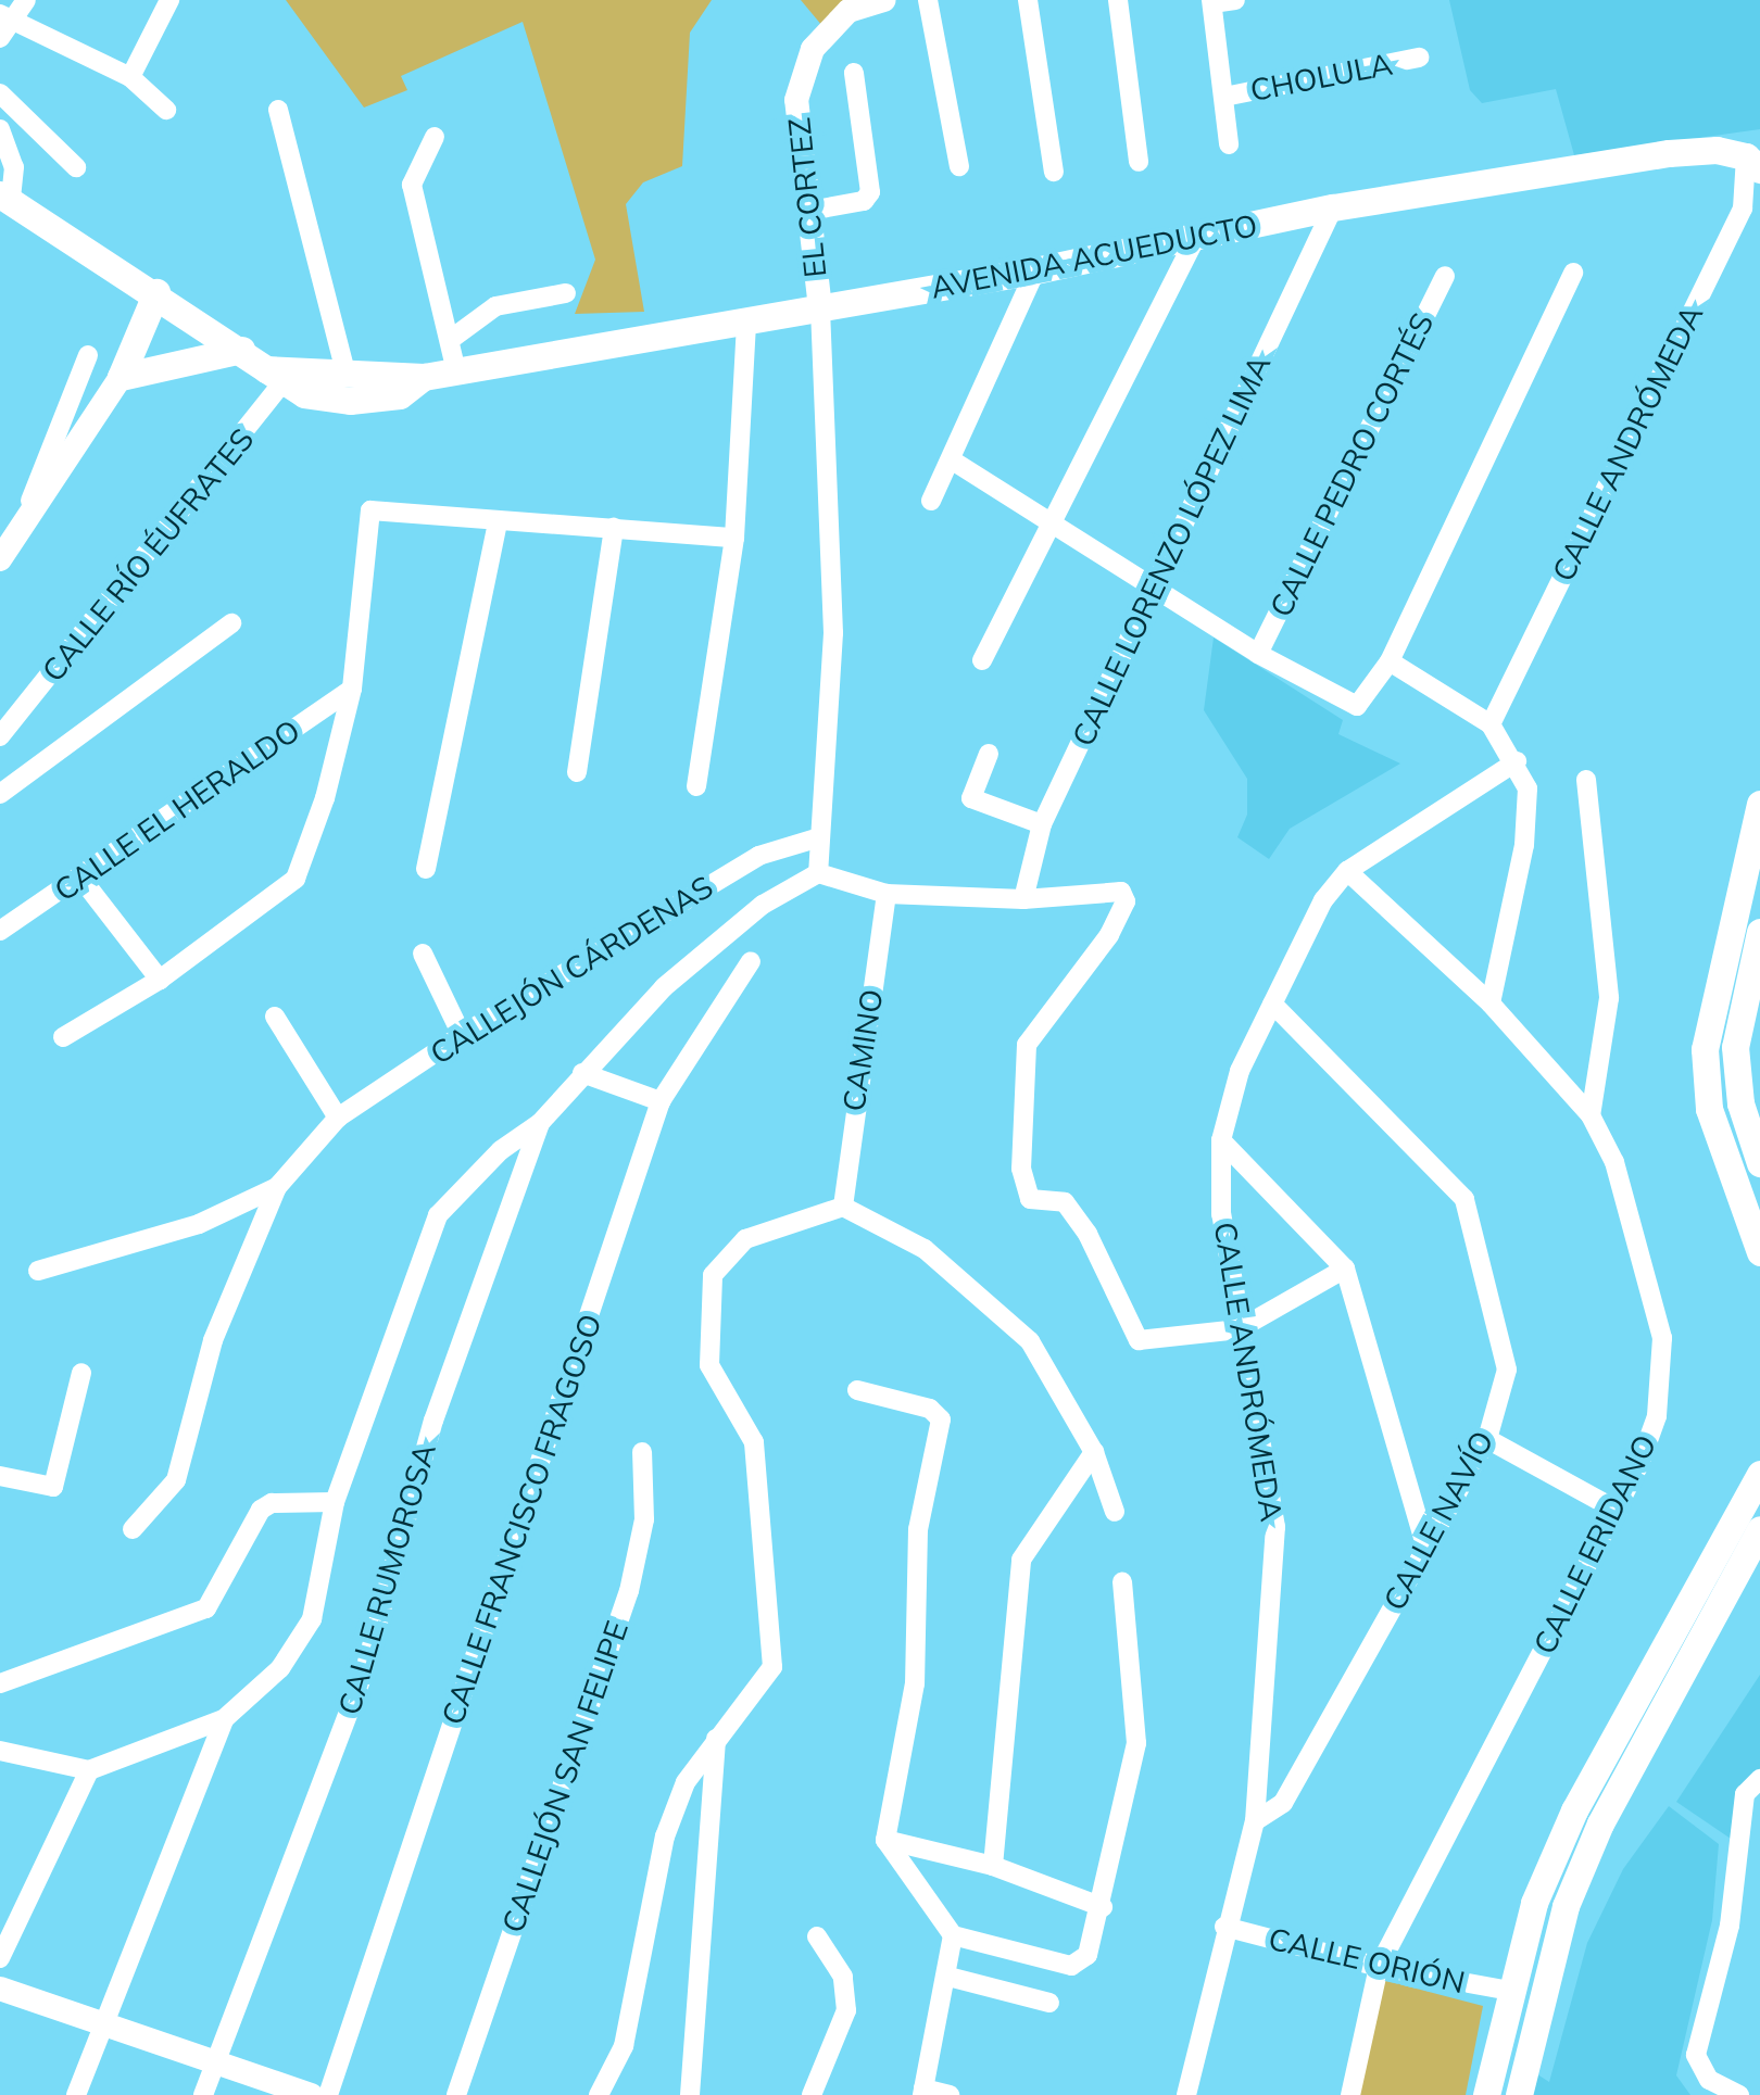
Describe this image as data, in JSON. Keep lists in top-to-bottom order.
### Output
{
  "streets": {
    "main road": ["AVENIDA ACUEDUCTO"],
    "street": [
      "CHOLULA",
      "EL CORTEZ",
      "CALLE ANDRÓMEDA",
      "CALLE PEDRO CORTÉS",
      "CALLE LORENZO LÓPEZ LIMA",
      "CALLE RÍO ÉUFRATES",
      "CALLE EL HERALDO",
      "CALLEJÓN CÁRDENAS",
      "CAMINO",
      "CALLE FRANCISCO FRAGOSO",
      "CALLE NAVÍO",
      "CALLE ERIDANO",
      "CALLE RUMOROSA",
      "CALLEJÓN SAN FELIPE",
      "CALLE ORIÓN"
    ]
  },
  "crossings": [
    ["EL CORTEZ", "AVENIDA ACUEDUCTO"],
    ["AVENIDA ACUEDUCTO", "CALLE ANDRÓMEDA"],
    ["AVENIDA ACUEDUCTO", "CALLE LORENZO LÓPEZ LIMA"],
    ["AVENIDA ACUEDUCTO", "CALLE RÍO ÉUFRATES"],
    ["CALLE ANDRÓMEDA", "CALLE NAVÍO"],
    ["CALLE ANDRÓMEDA", "CALLE ERIDANO"],
    ["CALLE ANDRÓMEDA", "CALLE ORIÓN"],
    ["CALLE ERIDANO", "CALLE ORIÓN"]
  ]
}
